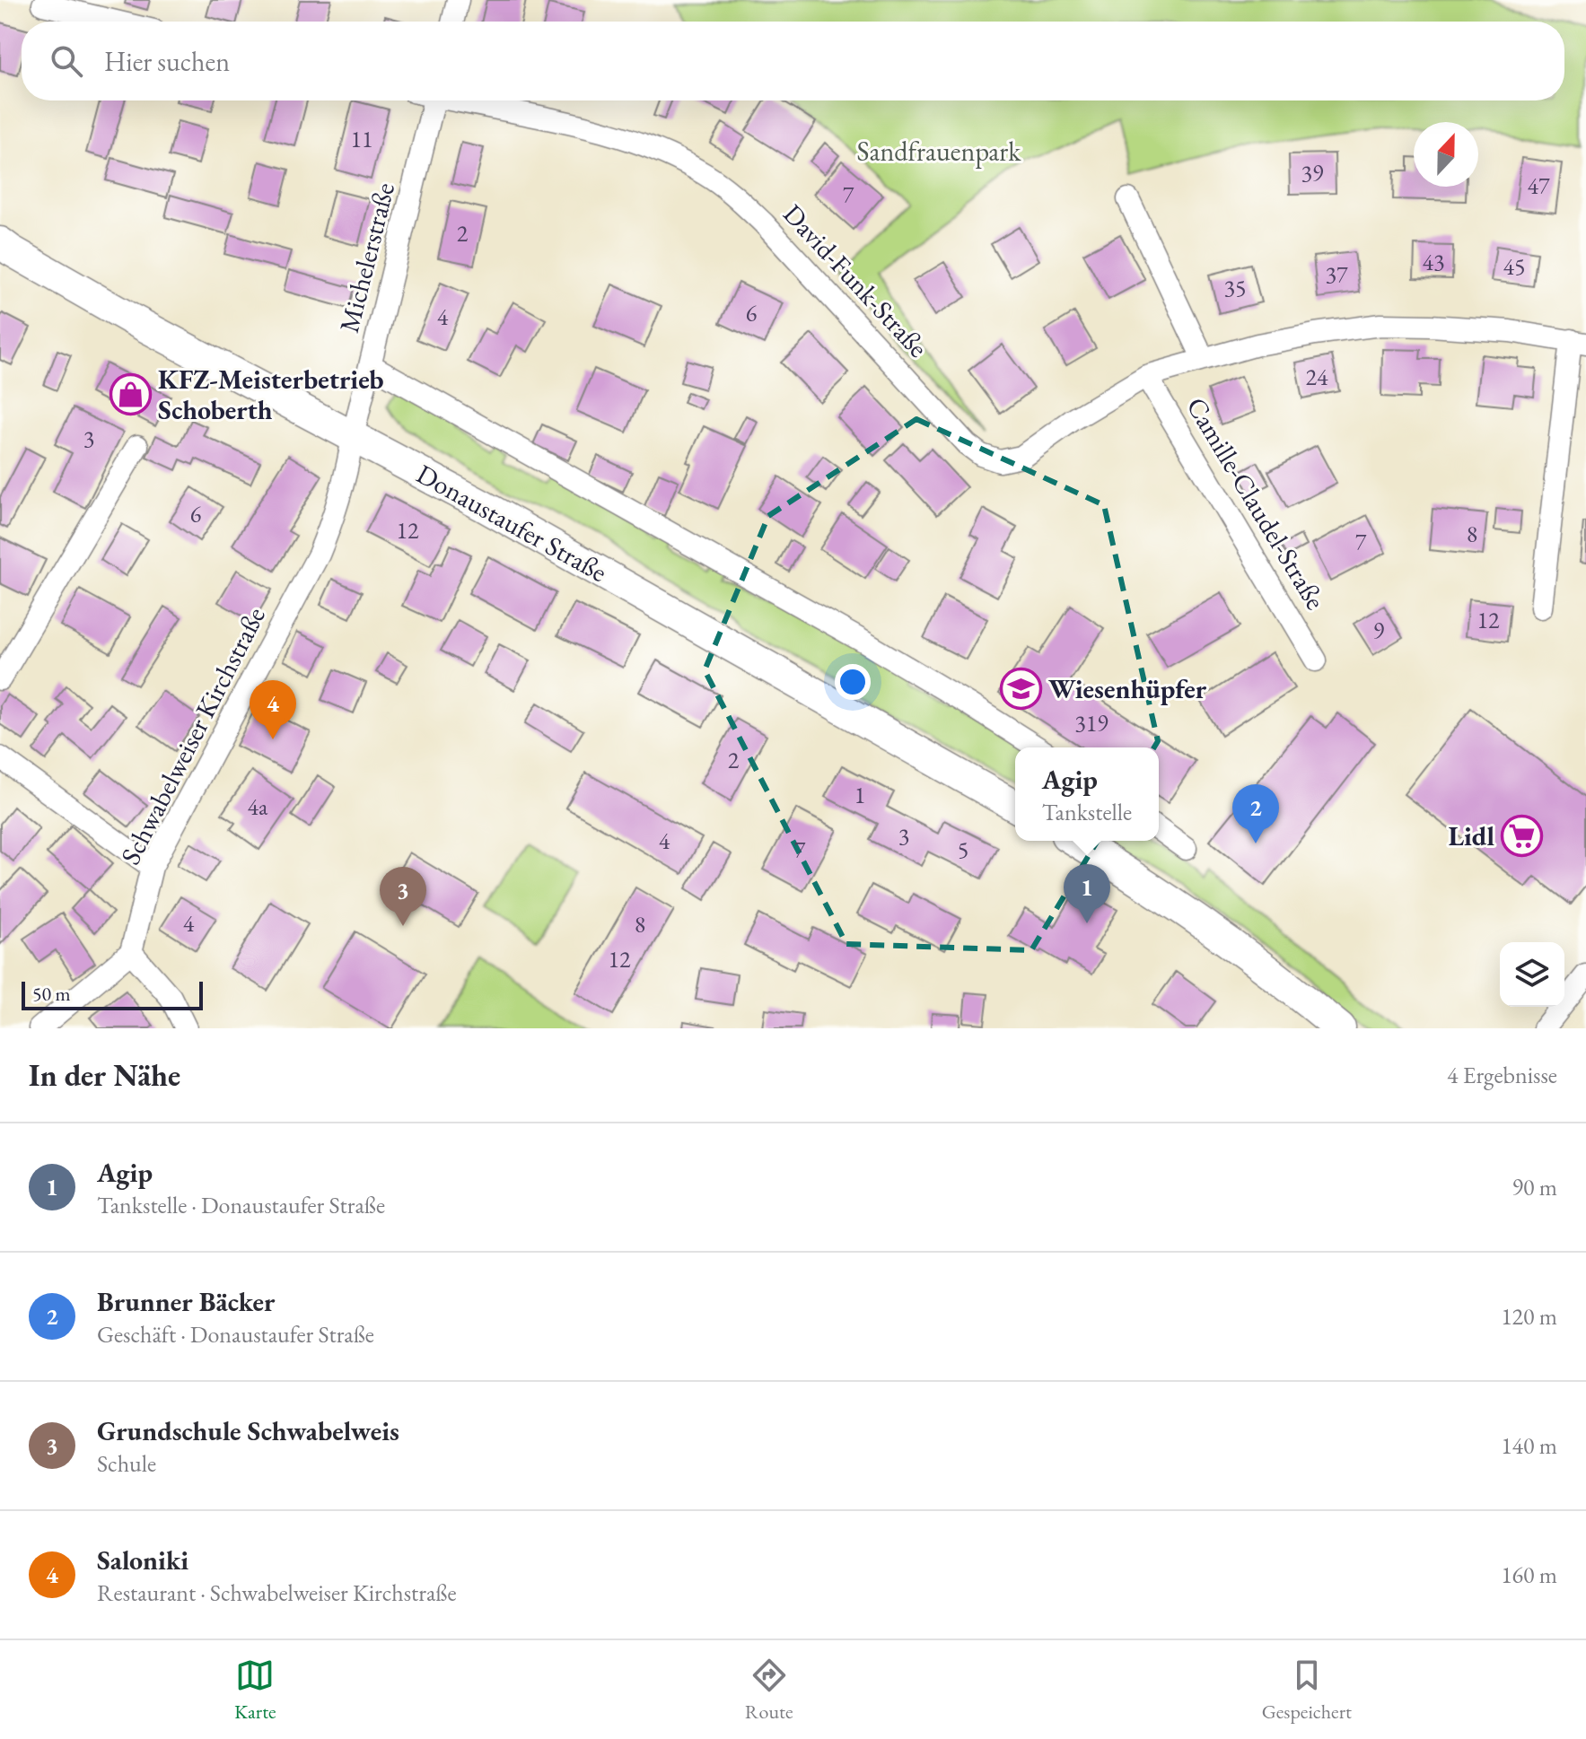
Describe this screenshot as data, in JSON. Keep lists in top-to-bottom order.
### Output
{
  "streets": {
    "main road": ["Donaustaufer Straße"],
    "street": [
      "Michelerstraße",
      "David-Funk-Straße",
      "Camille-Claudel-Straße",
      "Schwabelweiser Kirchstraße"
    ]
  },
  "crossings": [
    ["Michelerstraße", "Donaustaufer Straße"],
    ["Michelerstraße", "Schwabelweiser Kirchstraße"],
    ["David-Funk-Straße", "Camille-Claudel-Straße"],
    ["Donaustaufer Straße", "Schwabelweiser Kirchstraße"]
  ],
  "parks": ["Sandfrauenpark"],
  "places": {
    "shop": ["KFZ-Meisterbetrieb Schoberth"],
    "school or university": ["Wiesenhüpfer"],
    "supermarket": ["Lidl"]
  },
  "house_numbers": [
    "11",
    "39",
    "47",
    "7",
    "2",
    "43",
    "45",
    "37",
    "35",
    "6",
    "4",
    "24",
    "3",
    "6",
    "12",
    "8",
    "7",
    "12",
    "9",
    "319",
    "2",
    "1",
    "4a",
    "3",
    "4",
    "7",
    "5",
    "4",
    "8",
    "12"
  ],
  "scale_bar": "50 m",
  "north": "top",
  "page": {
    "search": "Hier suchen",
    "pins": [
      "4",
      "2",
      "1",
      "3"
    ],
    "popup": ["Agip", "Tankstelle"],
    "scale": "50 m",
    "heading": ["In der Nähe", "4 Ergebnisse"],
    "list": [
      {
        "mark": "1",
        "name": "Agip",
        "note": "Tankstelle · Donaustaufer Straße",
        "value": "90 m"
      },
      {
        "mark": "2",
        "name": "Brunner Bäcker",
        "note": "Geschäft · Donaustaufer Straße",
        "value": "120 m"
      },
      {
        "mark": "3",
        "name": "Grundschule Schwabelweis",
        "note": "Schule",
        "value": "140 m"
      },
      {
        "mark": "4",
        "name": "Saloniki",
        "note": "Restaurant · Schwabelweiser Kirchstraße",
        "value": "160 m"
      }
    ],
    "nav": ["Karte", "Route", "Gespeichert"]
  }
}
